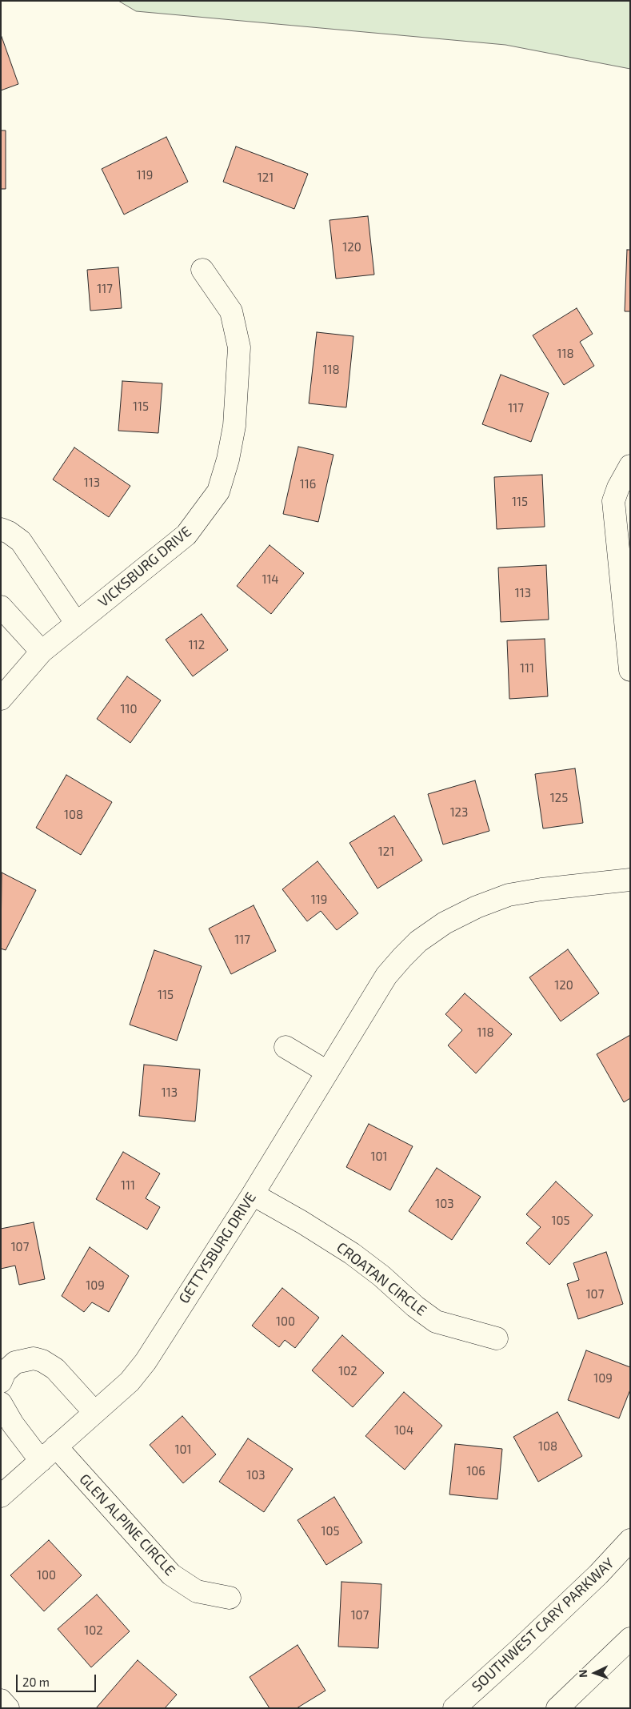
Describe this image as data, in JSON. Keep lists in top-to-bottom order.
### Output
{
  "streets": {
    "street": [
      "VICKSBURG DRIVE",
      "GETTYSBURG DRIVE",
      "CROATAN CIRCLE",
      "GLEN ALPINE CIRCLE",
      "SOUTHWEST CARY PARKWAY"
    ]
  },
  "crossings": [
    ["GETTYSBURG DRIVE", "CROATAN CIRCLE"],
    ["GETTYSBURG DRIVE", "GLEN ALPINE CIRCLE"]
  ],
  "house_numbers": [
    "119",
    "121",
    "120",
    "117",
    "118",
    "118",
    "115",
    "117",
    "113",
    "116",
    "115",
    "114",
    "113",
    "112",
    "111",
    "110",
    "125",
    "123",
    "108",
    "121",
    "119",
    "117",
    "120",
    "115",
    "118",
    "113",
    "101",
    "111",
    "103",
    "105",
    "107",
    "109",
    "107",
    "100",
    "102",
    "109",
    "104",
    "108",
    "101",
    "106",
    "103",
    "105",
    "100",
    "107",
    "102"
  ],
  "scale_bar": "20 m",
  "north": "left"
}
